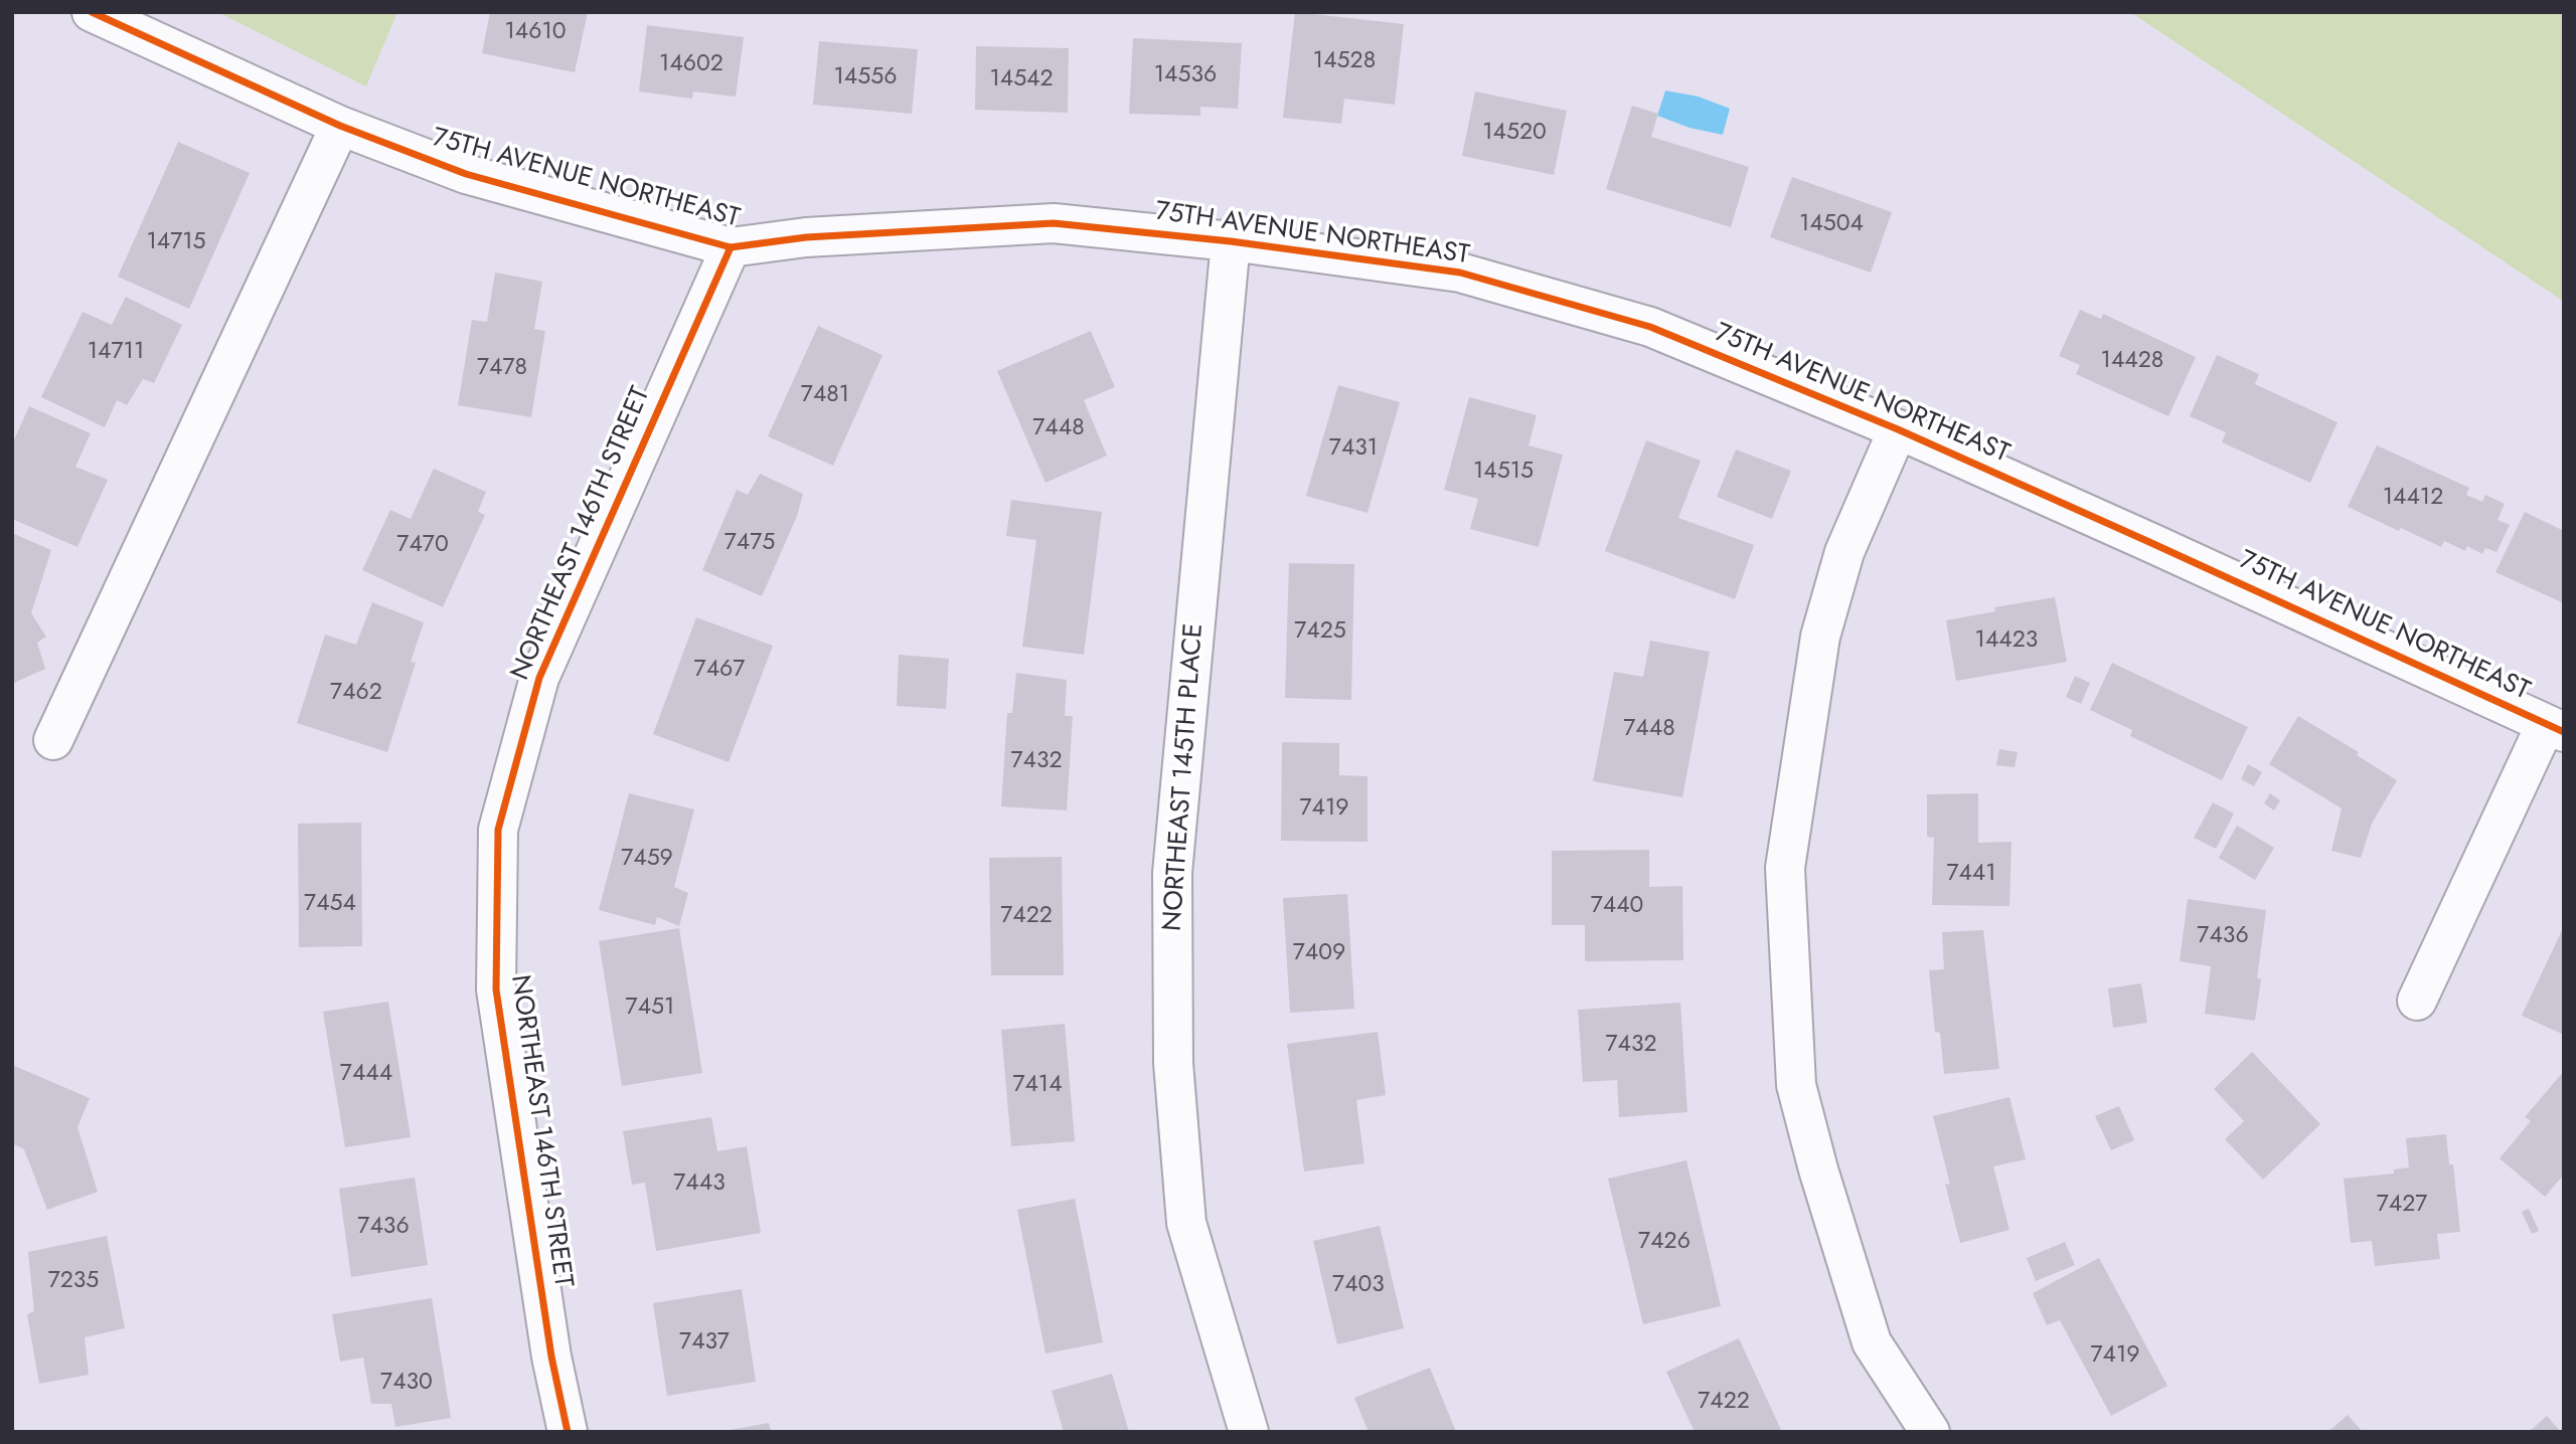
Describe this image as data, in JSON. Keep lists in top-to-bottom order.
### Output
{
  "streets": {
    "street": ["75TH AVENUE NORTHEAST", "NORTHEAST 146TH STREET", "NORTHEAST 145TH PLACE"]
  },
  "crossings": [
    ["75TH AVENUE NORTHEAST", "NORTHEAST 146TH STREET"],
    ["75TH AVENUE NORTHEAST", "NORTHEAST 145TH PLACE"]
  ],
  "house_numbers": [
    "14610",
    "14528",
    "14602",
    "14536",
    "14556",
    "14542",
    "14520",
    "14504",
    "14715",
    "14711",
    "14428",
    "7478",
    "7481",
    "7448",
    "7431",
    "14515",
    "14412",
    "7475",
    "7470",
    "7425",
    "14423",
    "7467",
    "7462",
    "7448",
    "7432",
    "7419",
    "7459",
    "7441",
    "7454",
    "7440",
    "7422",
    "7436",
    "7409",
    "7451",
    "7432",
    "7444",
    "7414",
    "7443",
    "7427",
    "7436",
    "7426",
    "7235",
    "7403",
    "7437",
    "7419",
    "7430",
    "7422"
  ]
}
